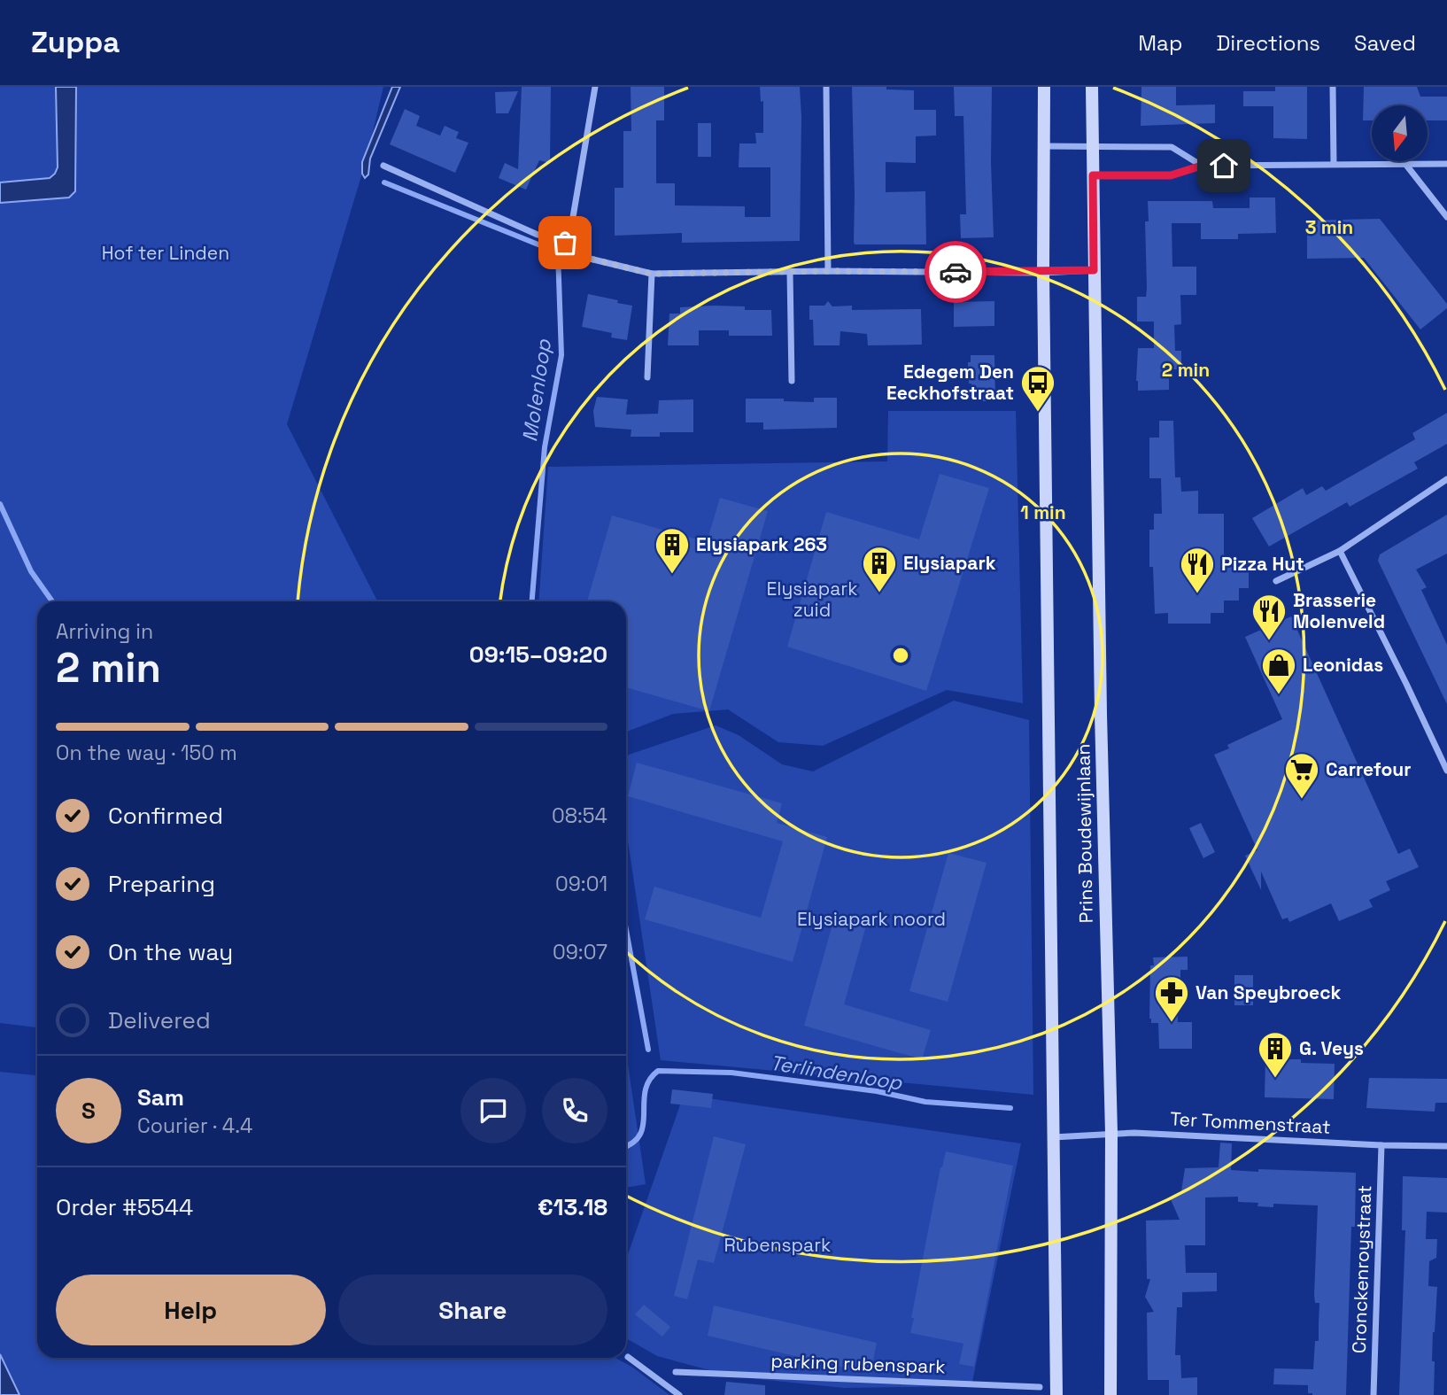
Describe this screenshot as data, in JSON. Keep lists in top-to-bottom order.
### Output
{
  "streets": {
    "main road": ["Prins Boudewijnlaan"],
    "street": ["Ter Tommenstraat", "Cronckenroystraat", "parking rubenspark"]
  },
  "crossings": [
    ["Prins Boudewijnlaan", "Ter Tommenstraat"],
    ["Ter Tommenstraat", "Cronckenroystraat"]
  ],
  "water": ["Molenloop", "Terlindenloop"],
  "parks": [
    "Hof ter Linden",
    "Elysiapark zuid",
    "Elysiapark noord",
    "Rubenspark"
  ],
  "places": {
    "bus stop": ["Edegem Den Eeckhofstraat"],
    "building": ["Elysiapark 263", "Elysiapark", "G. Veys"],
    "restaurant": ["Pizza Hut", "Brasserie Molenveld"],
    "shop": ["Leonidas"],
    "supermarket": ["Carrefour"],
    "pharmacy": ["Van Speybroeck"]
  },
  "north": "bottom",
  "page": {
    "header": "Zuppa",
    "nav": ["Map", "Directions", "Saved"],
    "heading": ["2 min", "Arriving in", "09:15–09:20"],
    "panel": [
      "Sam",
      "Courier · 4.4",
      "Order #5544",
      "€13.18"
    ],
    "bar": "On the way · 150 m",
    "list": [
      ["Confirmed", "08:54"],
      ["Preparing", "09:01"],
      ["On the way", "09:07"],
      "Delivered"
    ],
    "round": "S",
    "buttons": ["Help", "Share"]
  },
  "rings": ["3 min", "2 min", "1 min"]
}
